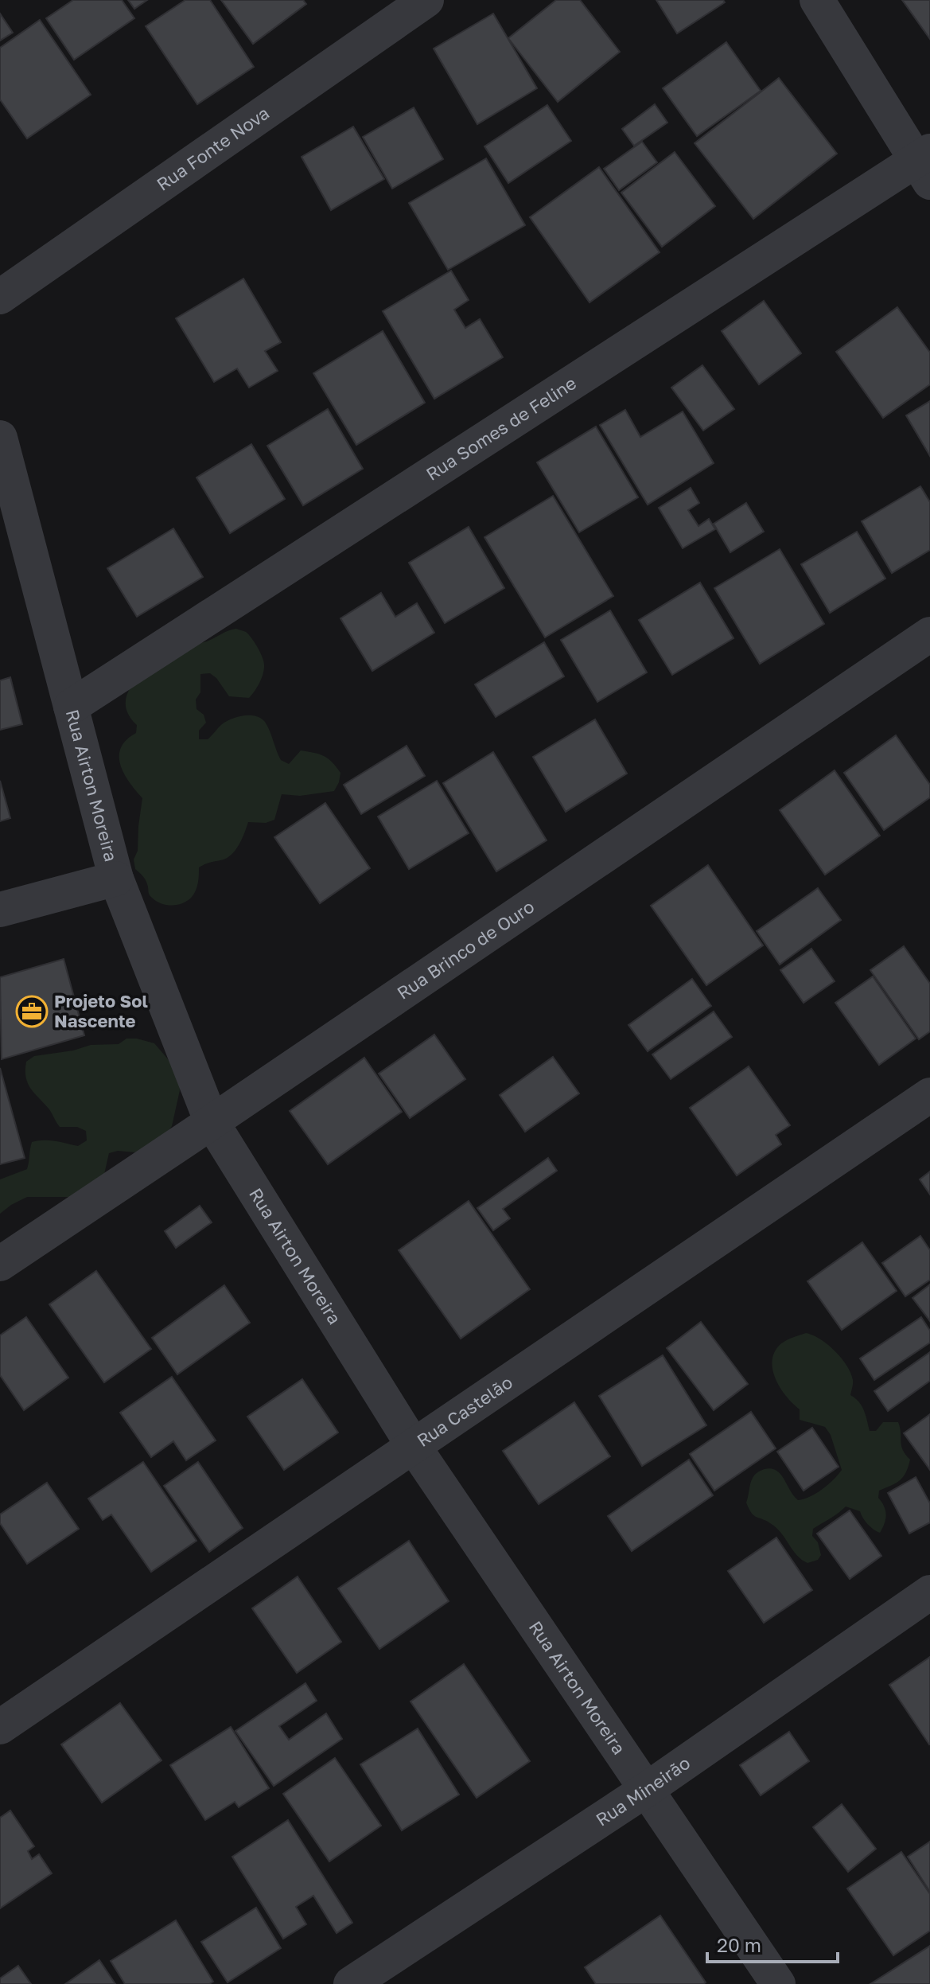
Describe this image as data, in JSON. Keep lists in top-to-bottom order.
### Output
{
  "streets": {
    "street": [
      "Rua Fonte Nova",
      "Rua Somes de Feline",
      "Rua Airton Moreira",
      "Rua Brinco de Ouro",
      "Rua Castelão",
      "Rua Mineirão"
    ]
  },
  "crossings": [
    ["Rua Somes de Feline", "Rua Airton Moreira"],
    ["Rua Airton Moreira", "Rua Brinco de Ouro"],
    ["Rua Airton Moreira", "Rua Castelão"],
    ["Rua Airton Moreira", "Rua Mineirão"]
  ],
  "places": {
    "office": ["Projeto Sol Nascente"]
  },
  "scale_bar": "20 m"
}
